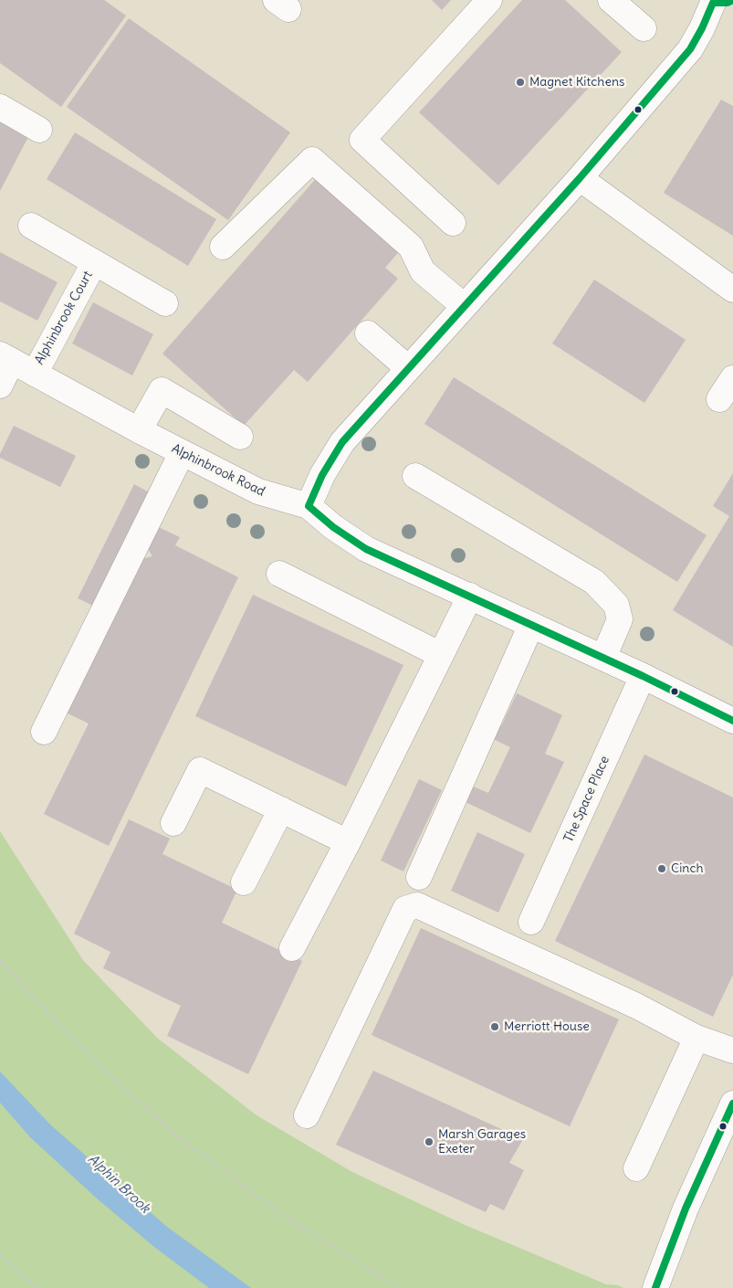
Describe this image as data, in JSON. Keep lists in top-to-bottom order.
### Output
{
  "streets": {
    "street": ["Alphinbrook Court", "Alphinbrook Road", "The Space Place"]
  },
  "crossings": [
    ["Alphinbrook Court", "Alphinbrook Road"],
    ["Alphinbrook Road", "The Space Place"]
  ],
  "water": ["Alphin Brook"],
  "places": [
    "Magnet Kitchens",
    "Cinch",
    "Merriott House",
    "Marsh Garages Exeter"
  ]
}
